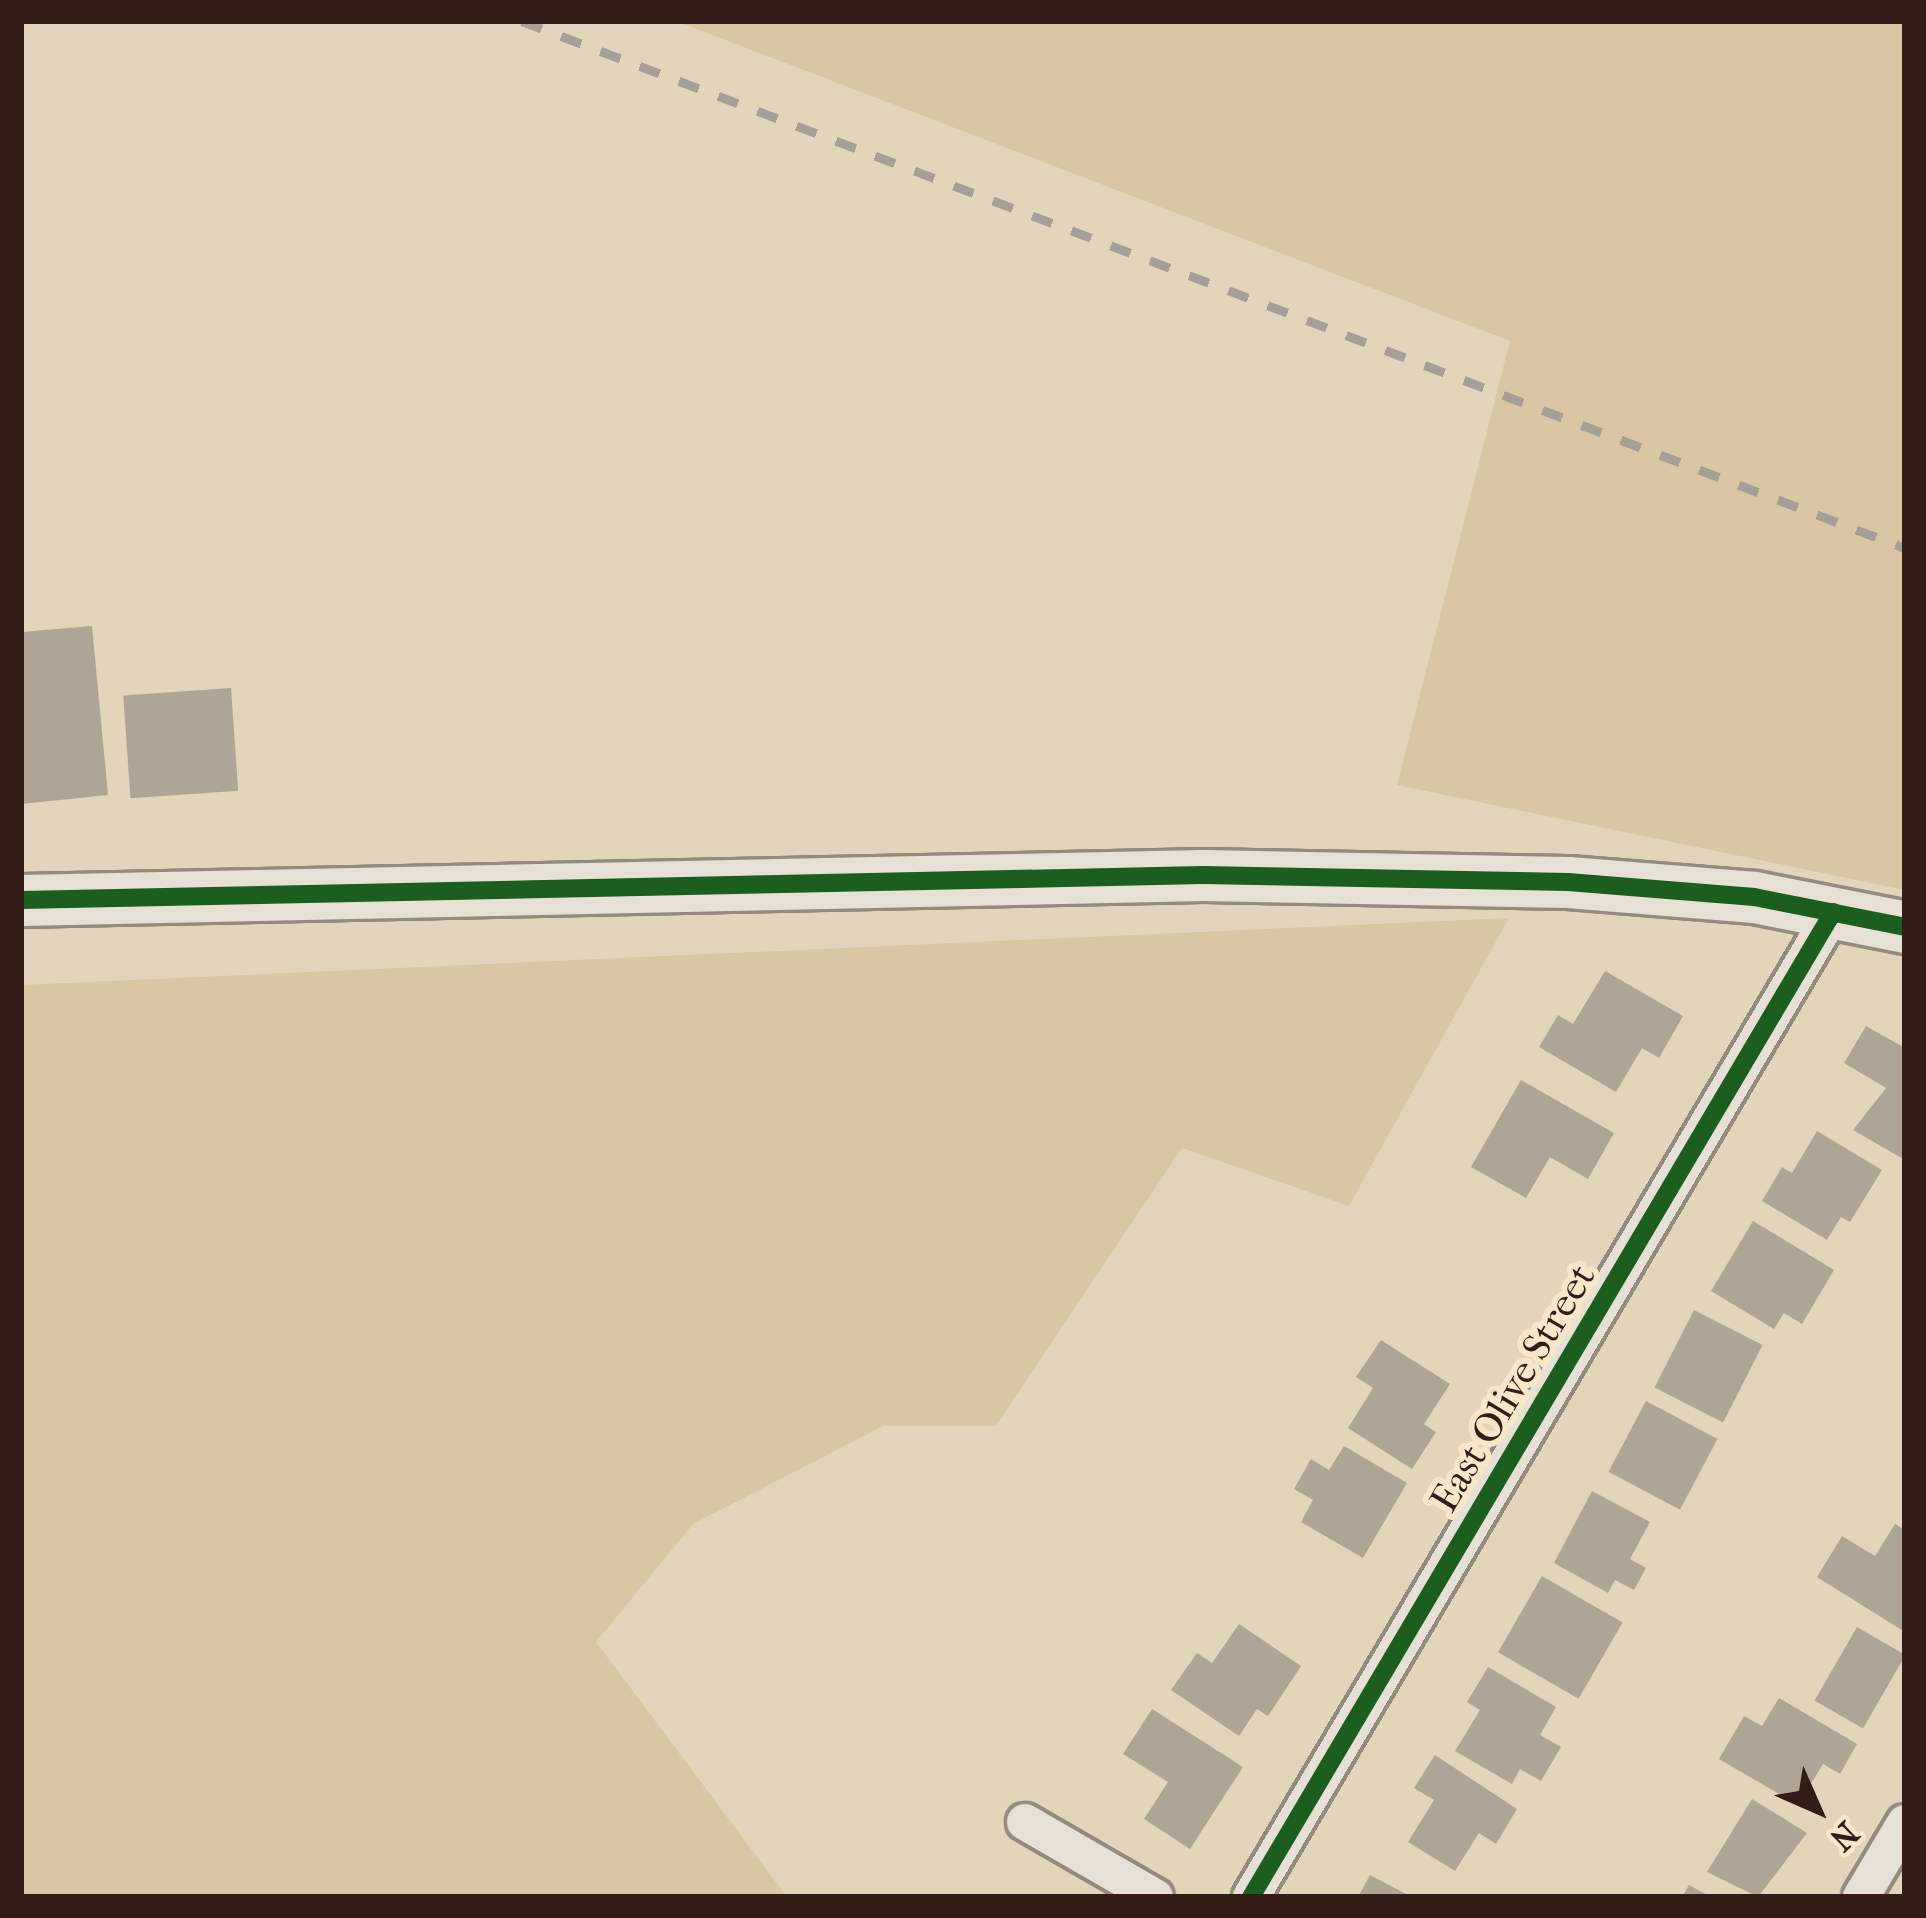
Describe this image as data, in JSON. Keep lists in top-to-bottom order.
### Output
{
  "streets": {
    "street": ["East Olive Street"]
  },
  "north": "bottom right"
}
